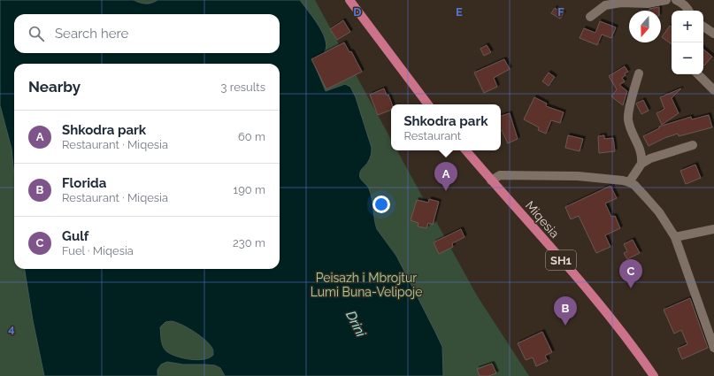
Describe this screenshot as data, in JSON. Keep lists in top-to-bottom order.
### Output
{
  "streets": {
    "main road": ["Miqesia", "SH1"]
  },
  "water": ["Drini"],
  "parks": ["Peisazh i Mbrojtur Lumi Buna-Velipoje"],
  "north": "bottom",
  "page": {
    "map_buttons": ["+", "−"],
    "search": "Search here",
    "heading": ["Nearby", "3 results"],
    "popup": ["Shkodra park", "Restaurant"],
    "list": [
      {
        "mark": "A",
        "name": "Shkodra park",
        "note": "Restaurant · Miqesia",
        "value": "60 m"
      },
      {
        "mark": "B",
        "name": "Florida",
        "note": "Restaurant · Miqesia",
        "value": "190 m"
      },
      {
        "mark": "C",
        "name": "Gulf",
        "note": "Fuel · Miqesia",
        "value": "230 m"
      }
    ],
    "pins": ["A", "C", "B"]
  },
  "grid": {
    "columns": ["D", "E", "F"],
    "rows": ["4"]
  }
}
